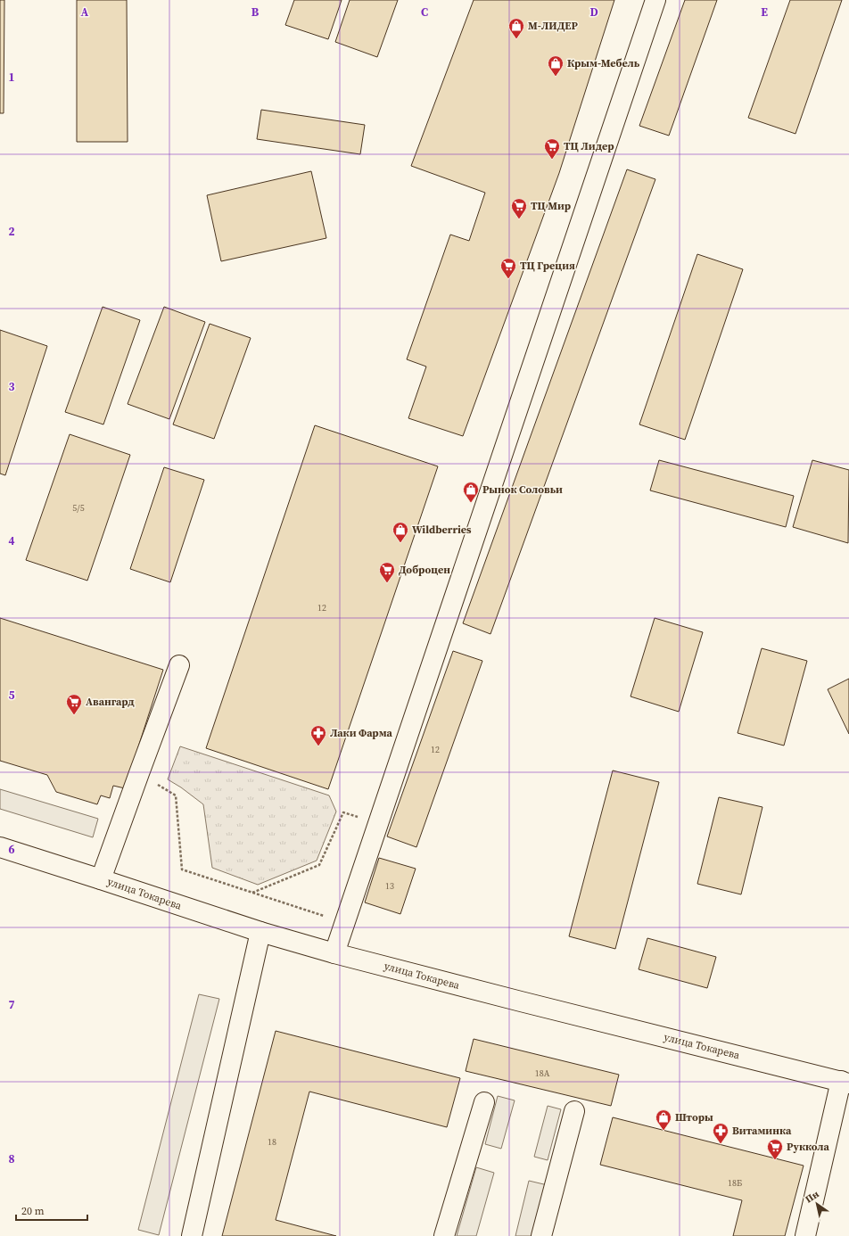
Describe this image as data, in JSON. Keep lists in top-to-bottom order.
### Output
{
  "streets": {
    "street": ["улица Токарева"]
  },
  "places": {
    "shop": [
      "М-ЛИДЕР",
      "Крым-Мебель",
      "Рынок Соловьи",
      "Wildberries",
      "Шторы"
    ],
    "supermarket": [
      "ТЦ Лидер",
      "ТЦ Мир",
      "ТЦ Греция",
      "Доброцен",
      "Авангард",
      "Руккола"
    ],
    "pharmacy": ["Лаки Фарма", "Витаминка"]
  },
  "house_numbers": [
    "5/5",
    "12",
    "12",
    "13",
    "18А",
    "18",
    "18Б"
  ],
  "scale_bar": "20 m",
  "north": "top left",
  "grid": {
    "columns": [
      "A",
      "B",
      "C",
      "D",
      "E"
    ],
    "rows": [
      "1",
      "2",
      "3",
      "4",
      "5",
      "6",
      "7",
      "8"
    ]
  }
}
